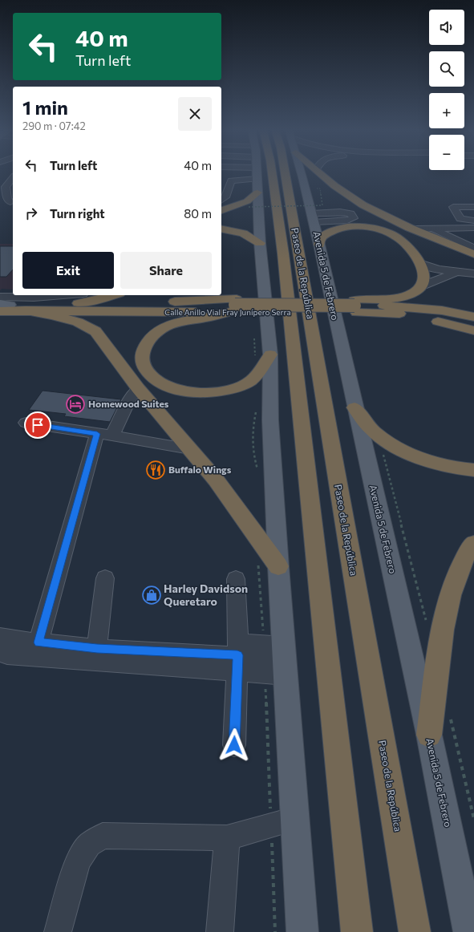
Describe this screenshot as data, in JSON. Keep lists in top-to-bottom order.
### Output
{
  "streets": {
    "highway": ["Paseo de la República", "Calle Anillo Vial Fray Junípero Serra"],
    "main road": ["Avenida 5 de Febrero"]
  },
  "places": {
    "hotel": ["Homewood Suites"],
    "restaurant": ["Buffalo Wings"],
    "shop": ["Harley Davidson Queretaro"]
  },
  "page": {
    "map_buttons": ["+", "−"],
    "turn": ["40 m", "Turn left"],
    "heading": ["1 min", "290 m · 07:42"],
    "list": [
      {
        "name": "Turn left",
        "value": "40 m"
      },
      {
        "name": "Turn right",
        "value": "80 m"
      }
    ],
    "buttons": ["Exit", "Share"]
  }
}
